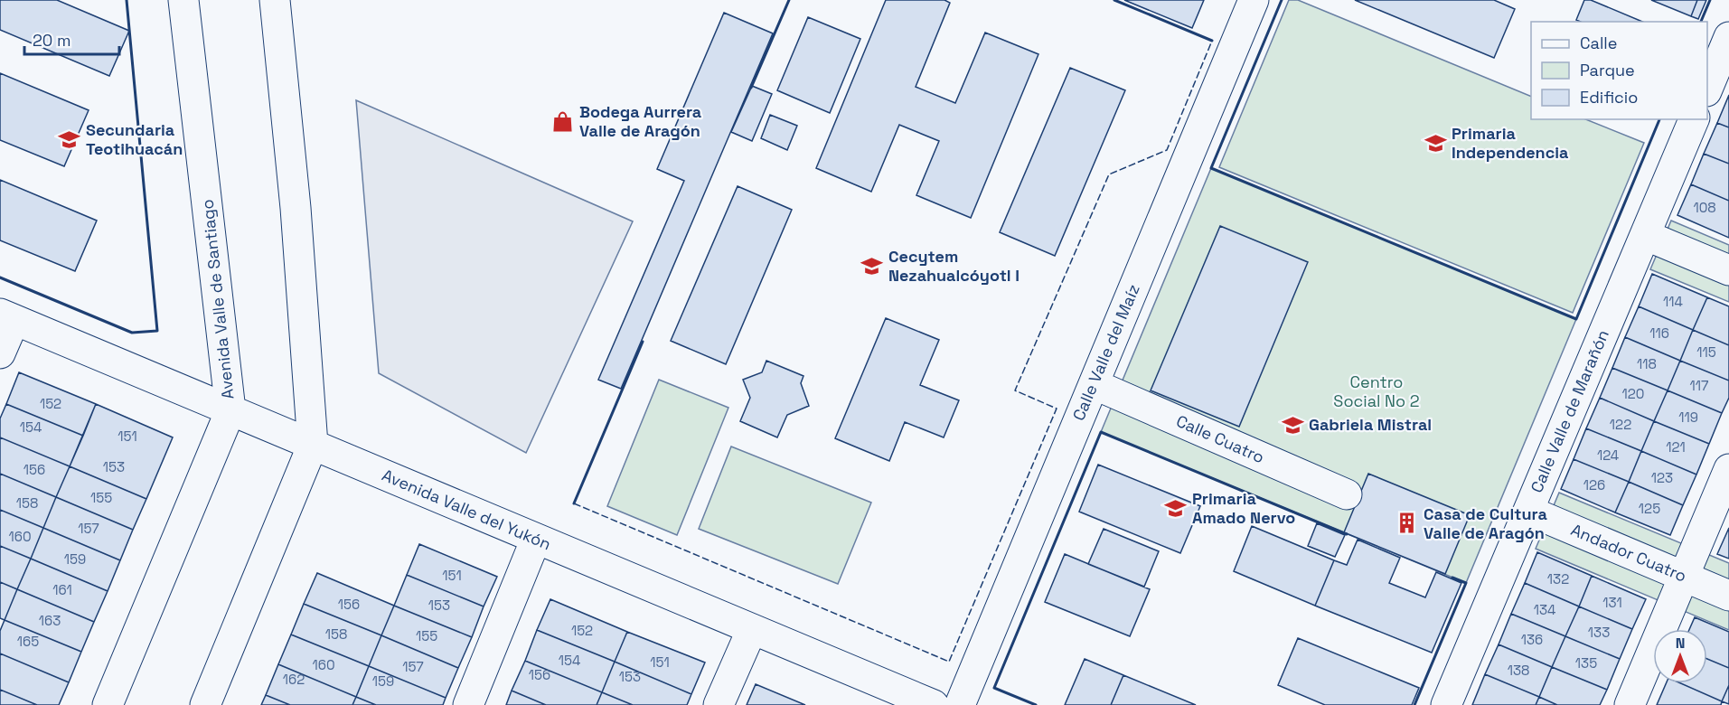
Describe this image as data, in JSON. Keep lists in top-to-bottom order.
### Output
{
  "streets": {
    "street": [
      "Avenida Valle de Santiago",
      "Calle Valle del Maíz",
      "Calle Valle de Marañón",
      "Calle Cuatro",
      "Avenida Valle del Yukón",
      "Andador Cuatro"
    ]
  },
  "crossings": [
    ["Avenida Valle de Santiago", "Avenida Valle del Yukón"],
    ["Calle Valle del Maíz", "Calle Cuatro"],
    ["Calle Valle de Marañón", "Andador Cuatro"]
  ],
  "parks": ["Centro Social No 2"],
  "places": {
    "shop": ["Bodega Aurrera Valle de Aragón"],
    "school or university": [
      "Secundaria Teotihuacán",
      "Primaria Independencia",
      "Cecytem Nezahualcóyotl I",
      "Gabriela Mistral",
      "Primaria Amado Nervo"
    ],
    "building": ["Casa de Cultura Valle de Aragón"]
  },
  "house_numbers": [
    "108",
    "114",
    "116",
    "115",
    "118",
    "117",
    "120",
    "152",
    "119",
    "122",
    "154",
    "151",
    "121",
    "124",
    "153",
    "156",
    "123",
    "126",
    "155",
    "158",
    "125",
    "157",
    "160",
    "159",
    "151",
    "132",
    "161",
    "131",
    "156",
    "153",
    "134",
    "163",
    "152",
    "133",
    "158",
    "155",
    "136",
    "165",
    "154",
    "151",
    "135",
    "160",
    "157",
    "138",
    "156",
    "153",
    "162",
    "159"
  ],
  "legend": ["Calle", "Parque", "Edificio"],
  "scale_bar": "20 m",
  "north": "top"
}
